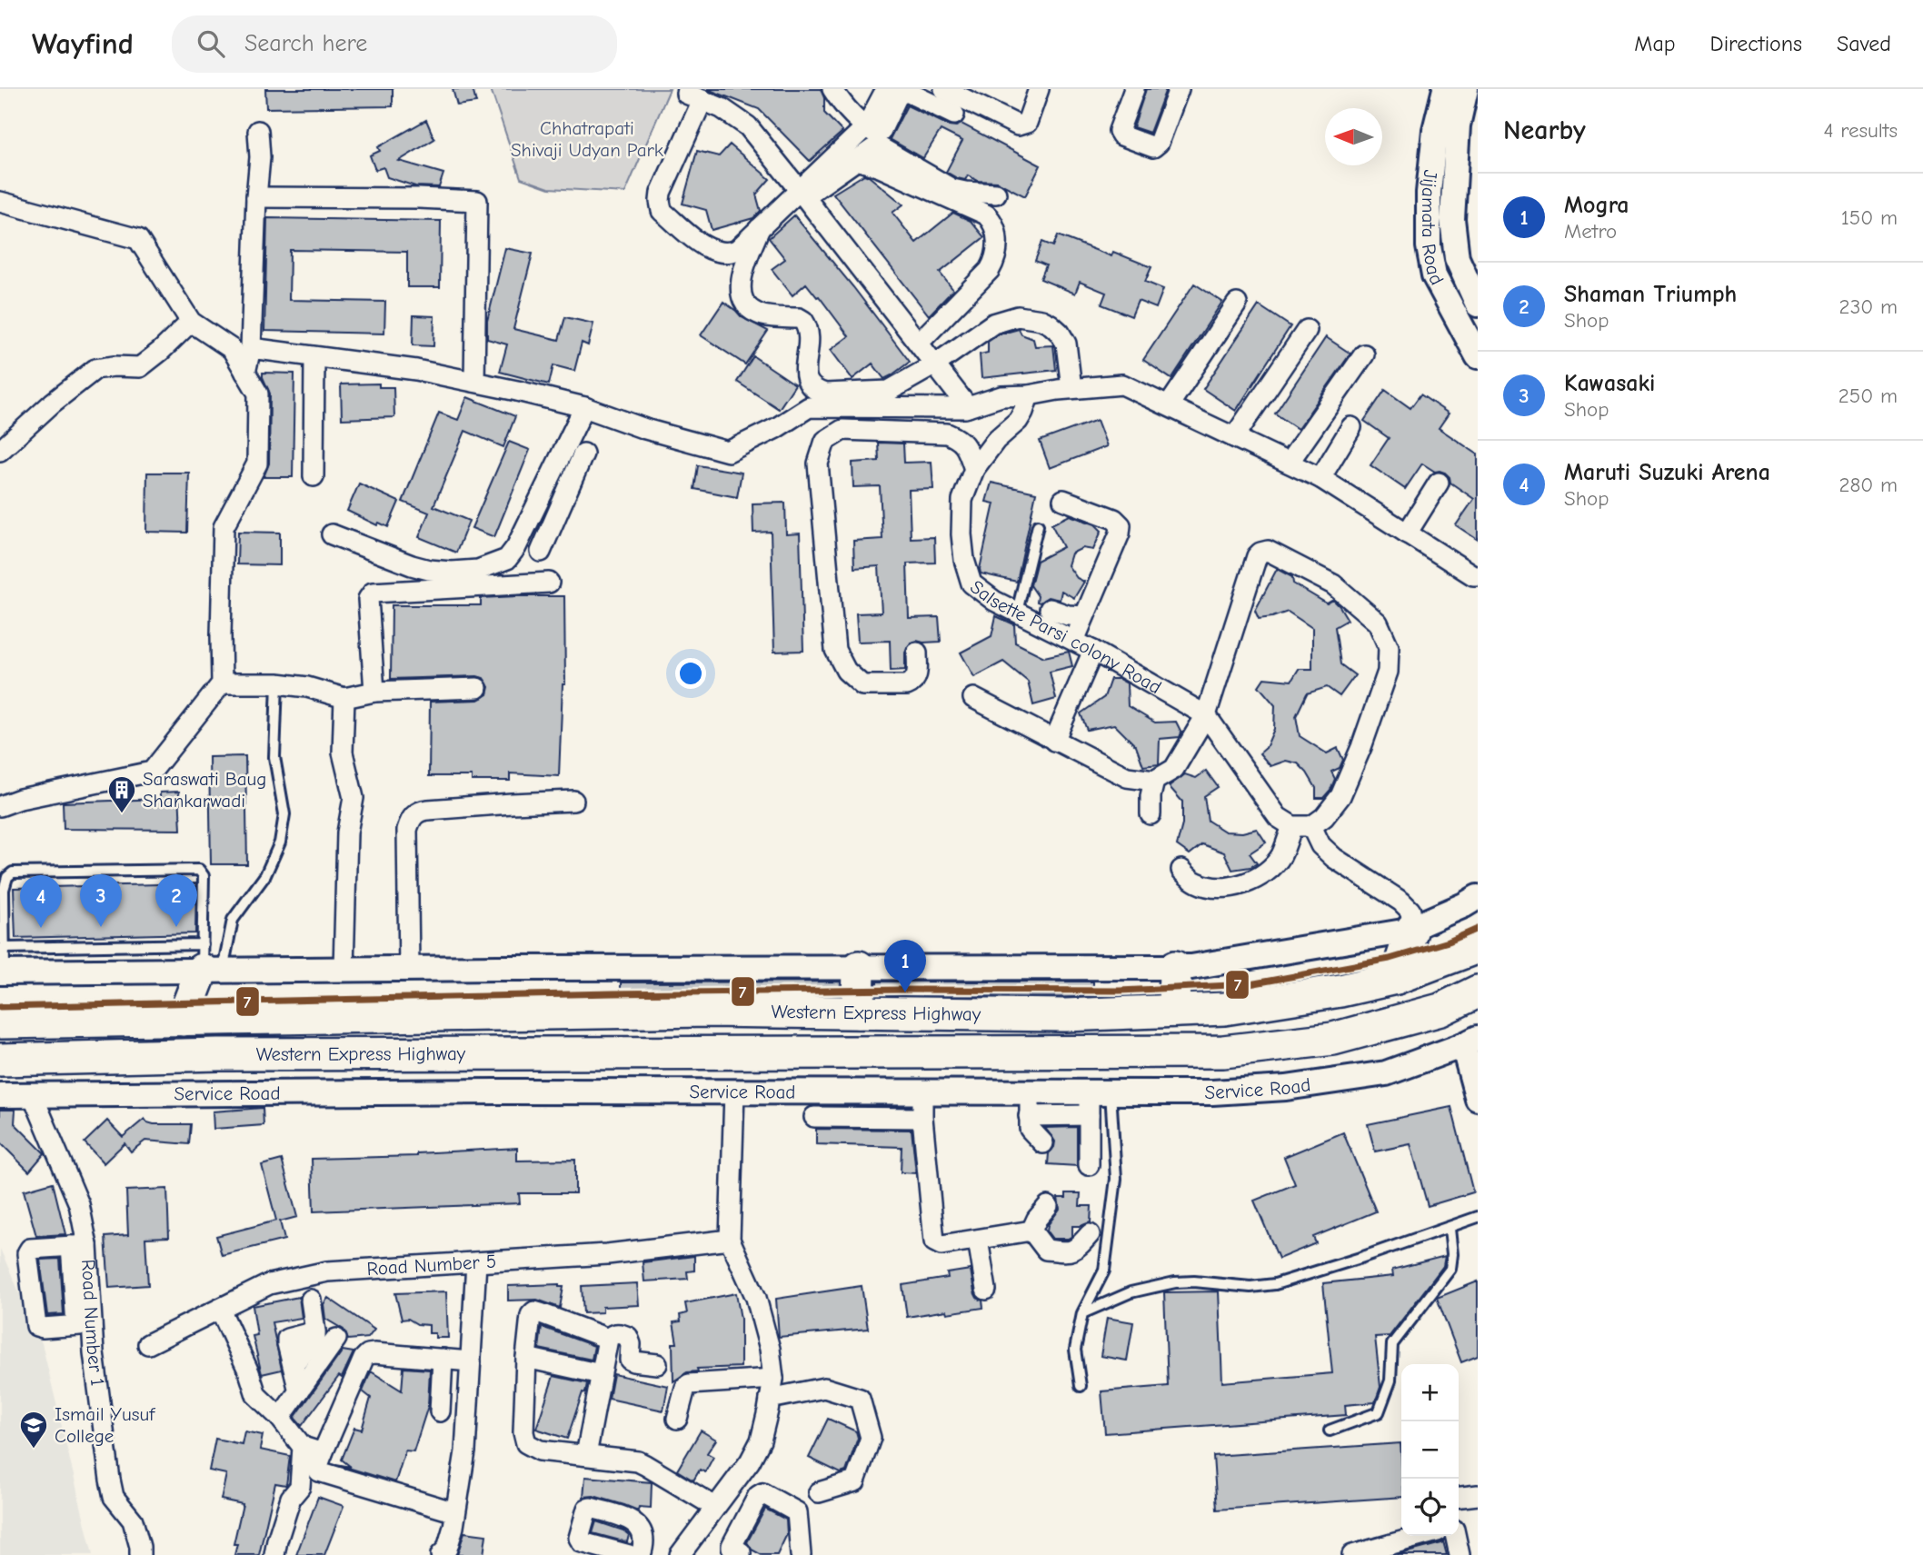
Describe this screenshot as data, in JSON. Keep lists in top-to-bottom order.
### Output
{
  "streets": {
    "highway": ["Western Express Highway"],
    "street": [
      "Jijamata Road",
      "Salsette Parsi colony Road",
      "Service Road",
      "Road Number 5",
      "Road Number 1"
    ]
  },
  "crossings": [
    ["Service Road", "Road Number 1"]
  ],
  "parks": ["Chhatrapati Shivaji Udyan Park"],
  "places": {
    "building": ["Saraswati Baug Shankarwadi"],
    "school or university": ["Ismail Yusuf College"]
  },
  "lines": ["transit line 7"],
  "north": "left",
  "page": {
    "header": "Wayfind",
    "search": "Search here",
    "nav": ["Map", "Directions", "Saved"],
    "heading": ["Nearby", "4 results"],
    "list": [
      {
        "mark": "1",
        "name": "Mogra",
        "note": "Metro",
        "value": "150 m"
      },
      {
        "mark": "2",
        "name": "Shaman Triumph",
        "note": "Shop",
        "value": "230 m"
      },
      {
        "mark": "3",
        "name": "Kawasaki",
        "note": "Shop",
        "value": "250 m"
      },
      {
        "mark": "4",
        "name": "Maruti Suzuki Arena",
        "note": "Shop",
        "value": "280 m"
      }
    ],
    "pins": [
      "2",
      "3",
      "4",
      "1"
    ],
    "map_buttons": ["+", "−"]
  }
}
